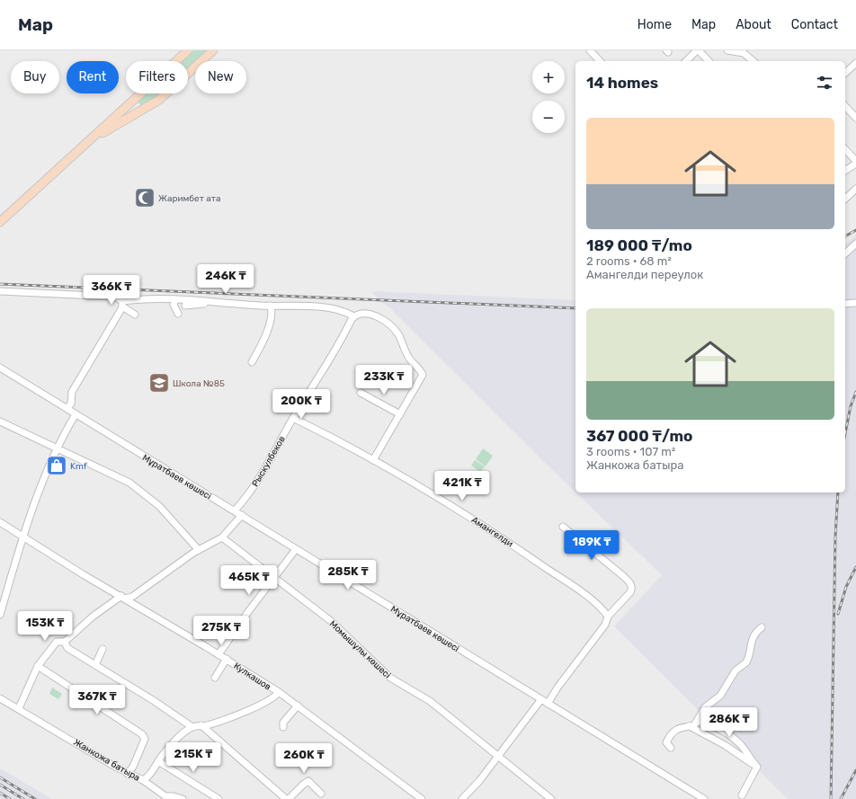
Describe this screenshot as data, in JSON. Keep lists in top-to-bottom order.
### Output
{
  "streets": {
    "street": [
      "Рыскулбеков",
      "Мұратбаев көшесі",
      "Амангелди",
      "Момышұлы көшесі",
      "Кулкашов",
      "Жанкожа батыра"
    ]
  },
  "crossings": [
    ["Рыскулбеков", "Мұратбаев көшесі"],
    ["Рыскулбеков", "Амангелди"]
  ],
  "places": {
    "mosque": ["Жаримбет ата"],
    "school or university": ["Школа №85"],
    "shop": ["Kmf"]
  },
  "page": {
    "header": "Map",
    "nav": [
      "Home",
      "Map",
      "About",
      "Contact"
    ],
    "map_buttons": ["+", "−"],
    "chip": [
      "Buy",
      "Rent",
      "Filters",
      "New"
    ],
    "heading": "14 homes",
    "list": [
      {
        "name": "189 000 ₸/mo",
        "note": "2 rooms · 68 m² · Амангелди переулок"
      },
      {
        "name": "367 000 ₸/mo",
        "note": "3 rooms · 107 m² · Жанкожа батыра"
      }
    ],
    "price": [
      "246K ₸",
      "366K ₸",
      "233K ₸",
      "200K ₸",
      "421K ₸",
      "189K ₸",
      "285K ₸",
      "465K ₸",
      "153K ₸",
      "275K ₸",
      "367K ₸",
      "286K ₸",
      "215K ₸",
      "260K ₸"
    ]
  }
}
